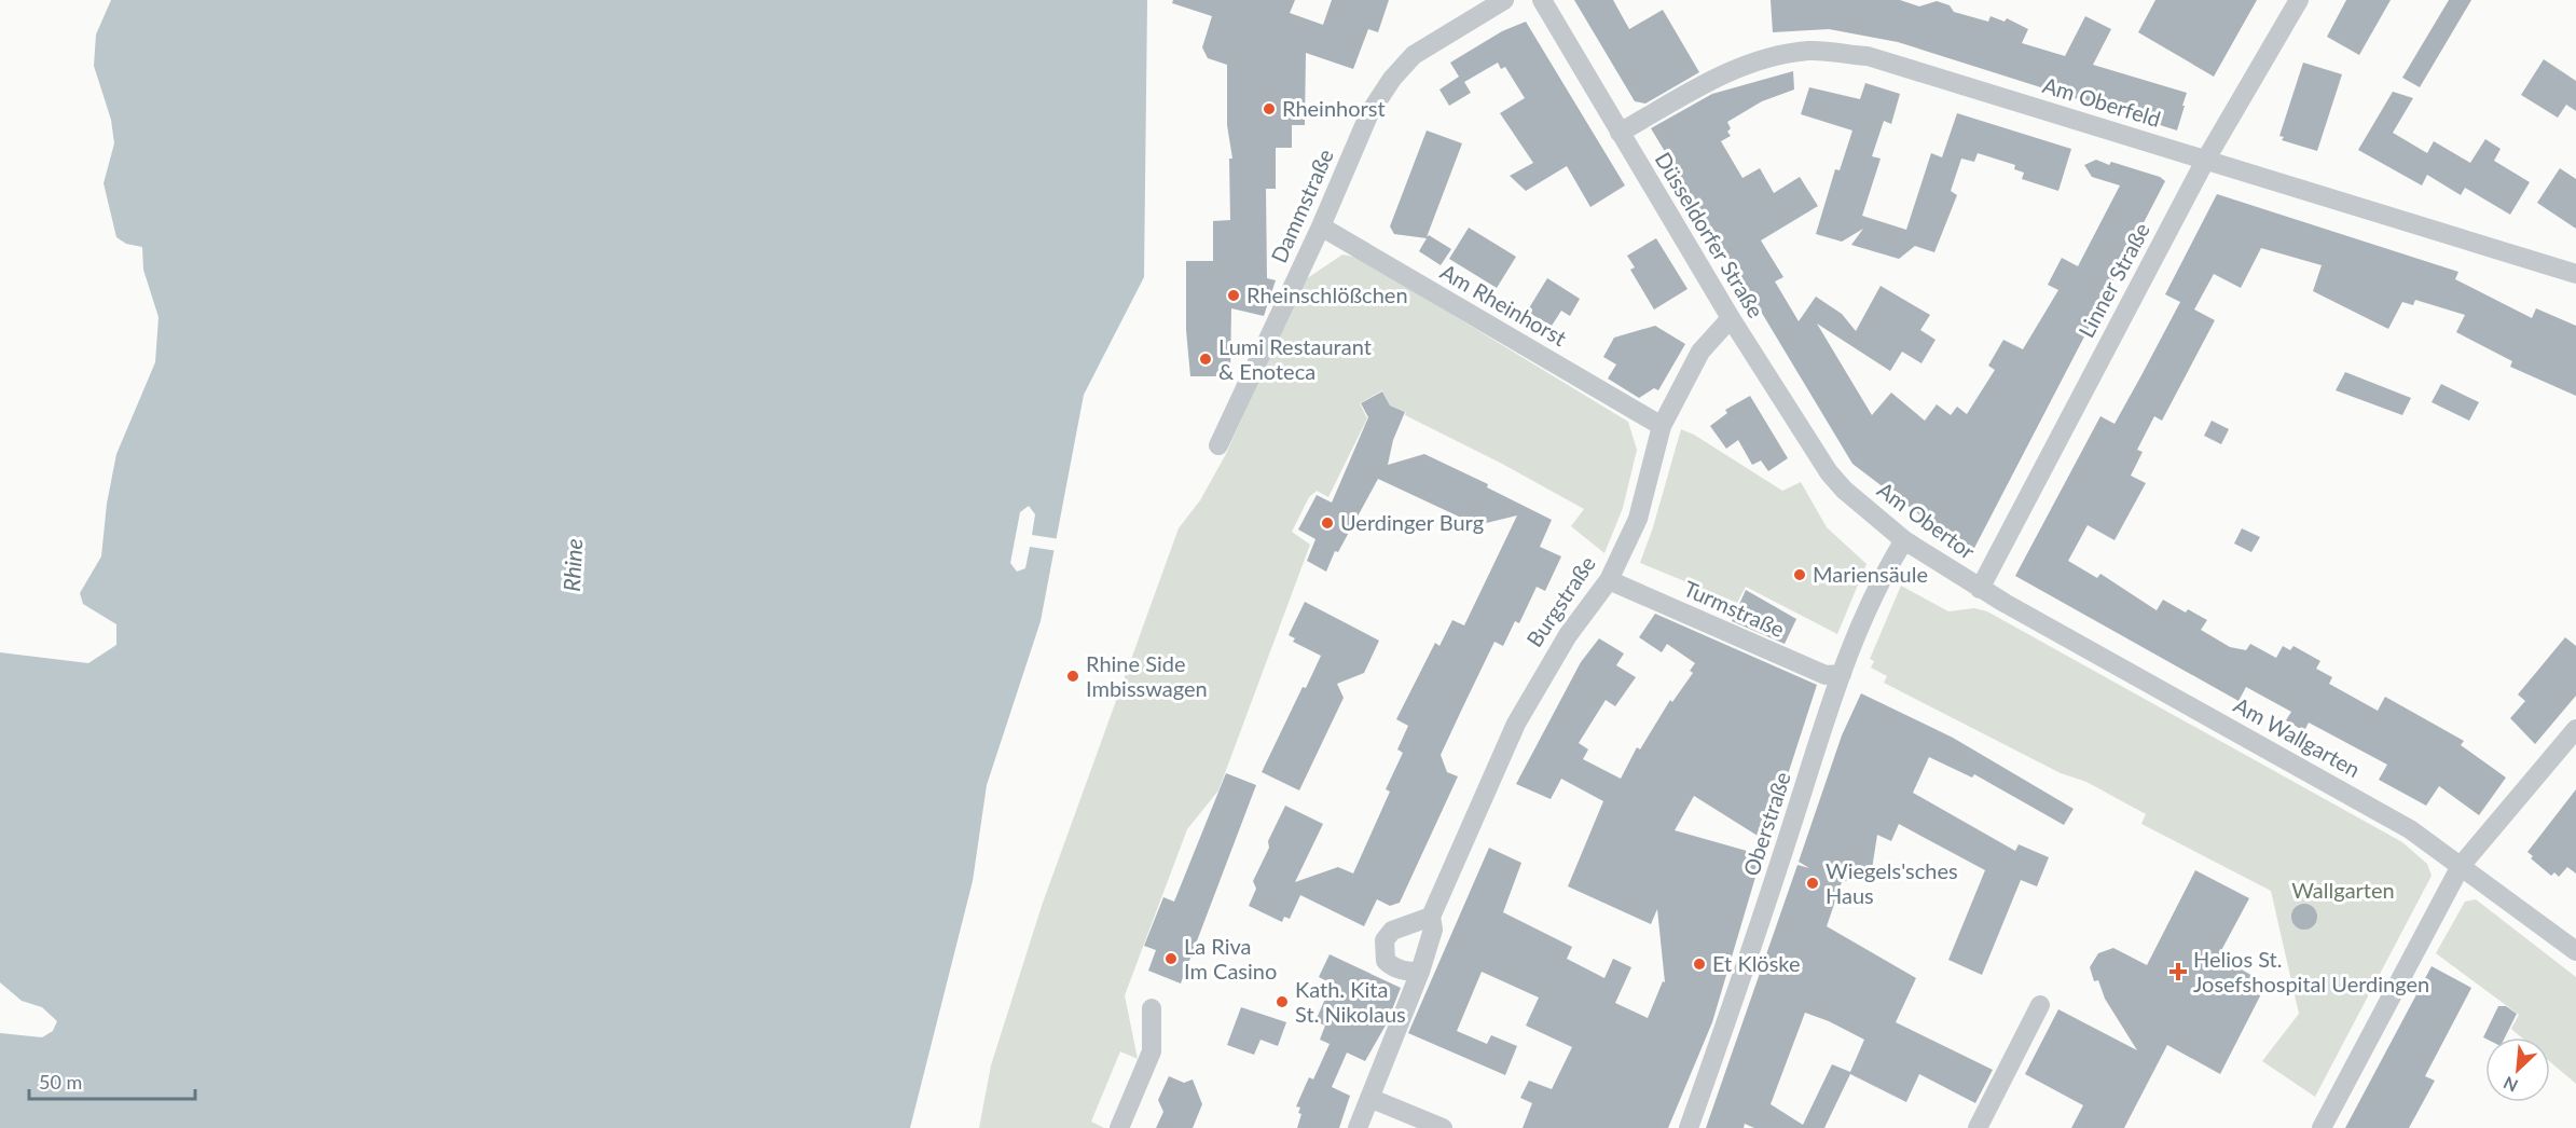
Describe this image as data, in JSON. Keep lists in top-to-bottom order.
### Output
{
  "streets": {
    "street": [
      "Am Oberfeld",
      "Dammstraße",
      "Düsseldorfer Straße",
      "Linner Straße",
      "Am Rheinhorst",
      "Am Obertor",
      "Burgstraße",
      "Turmstraße",
      "Am Wallgarten",
      "Oberstraße"
    ]
  },
  "crossings": [
    ["Am Oberfeld", "Düsseldorfer Straße"],
    ["Am Oberfeld", "Linner Straße"],
    ["Dammstraße", "Am Rheinhorst"],
    ["Düsseldorfer Straße", "Am Obertor"],
    ["Düsseldorfer Straße", "Burgstraße"],
    ["Linner Straße", "Am Obertor"],
    ["Linner Straße", "Am Wallgarten"],
    ["Am Rheinhorst", "Burgstraße"],
    ["Am Obertor", "Am Wallgarten"],
    ["Am Obertor", "Oberstraße"],
    ["Burgstraße", "Turmstraße"],
    ["Turmstraße", "Oberstraße"]
  ],
  "water": ["Rhine"],
  "parks": ["Wallgarten"],
  "places": {
    "other": [
      "Rheinhorst",
      "Rheinschlößchen",
      "Lumi Restaurant & Enoteca",
      "Uerdinger Burg",
      "Mariensäule",
      "Rhine Side Imbisswagen",
      "Wiegels'sches Haus",
      "La Riva Im Casino",
      "Et Klöske",
      "Kath. Kita St. Nikolaus"
    ],
    "health": ["Helios St. Josefshospital Uerdingen"]
  },
  "scale_bar": "50 m",
  "north": "bottom left"
}
